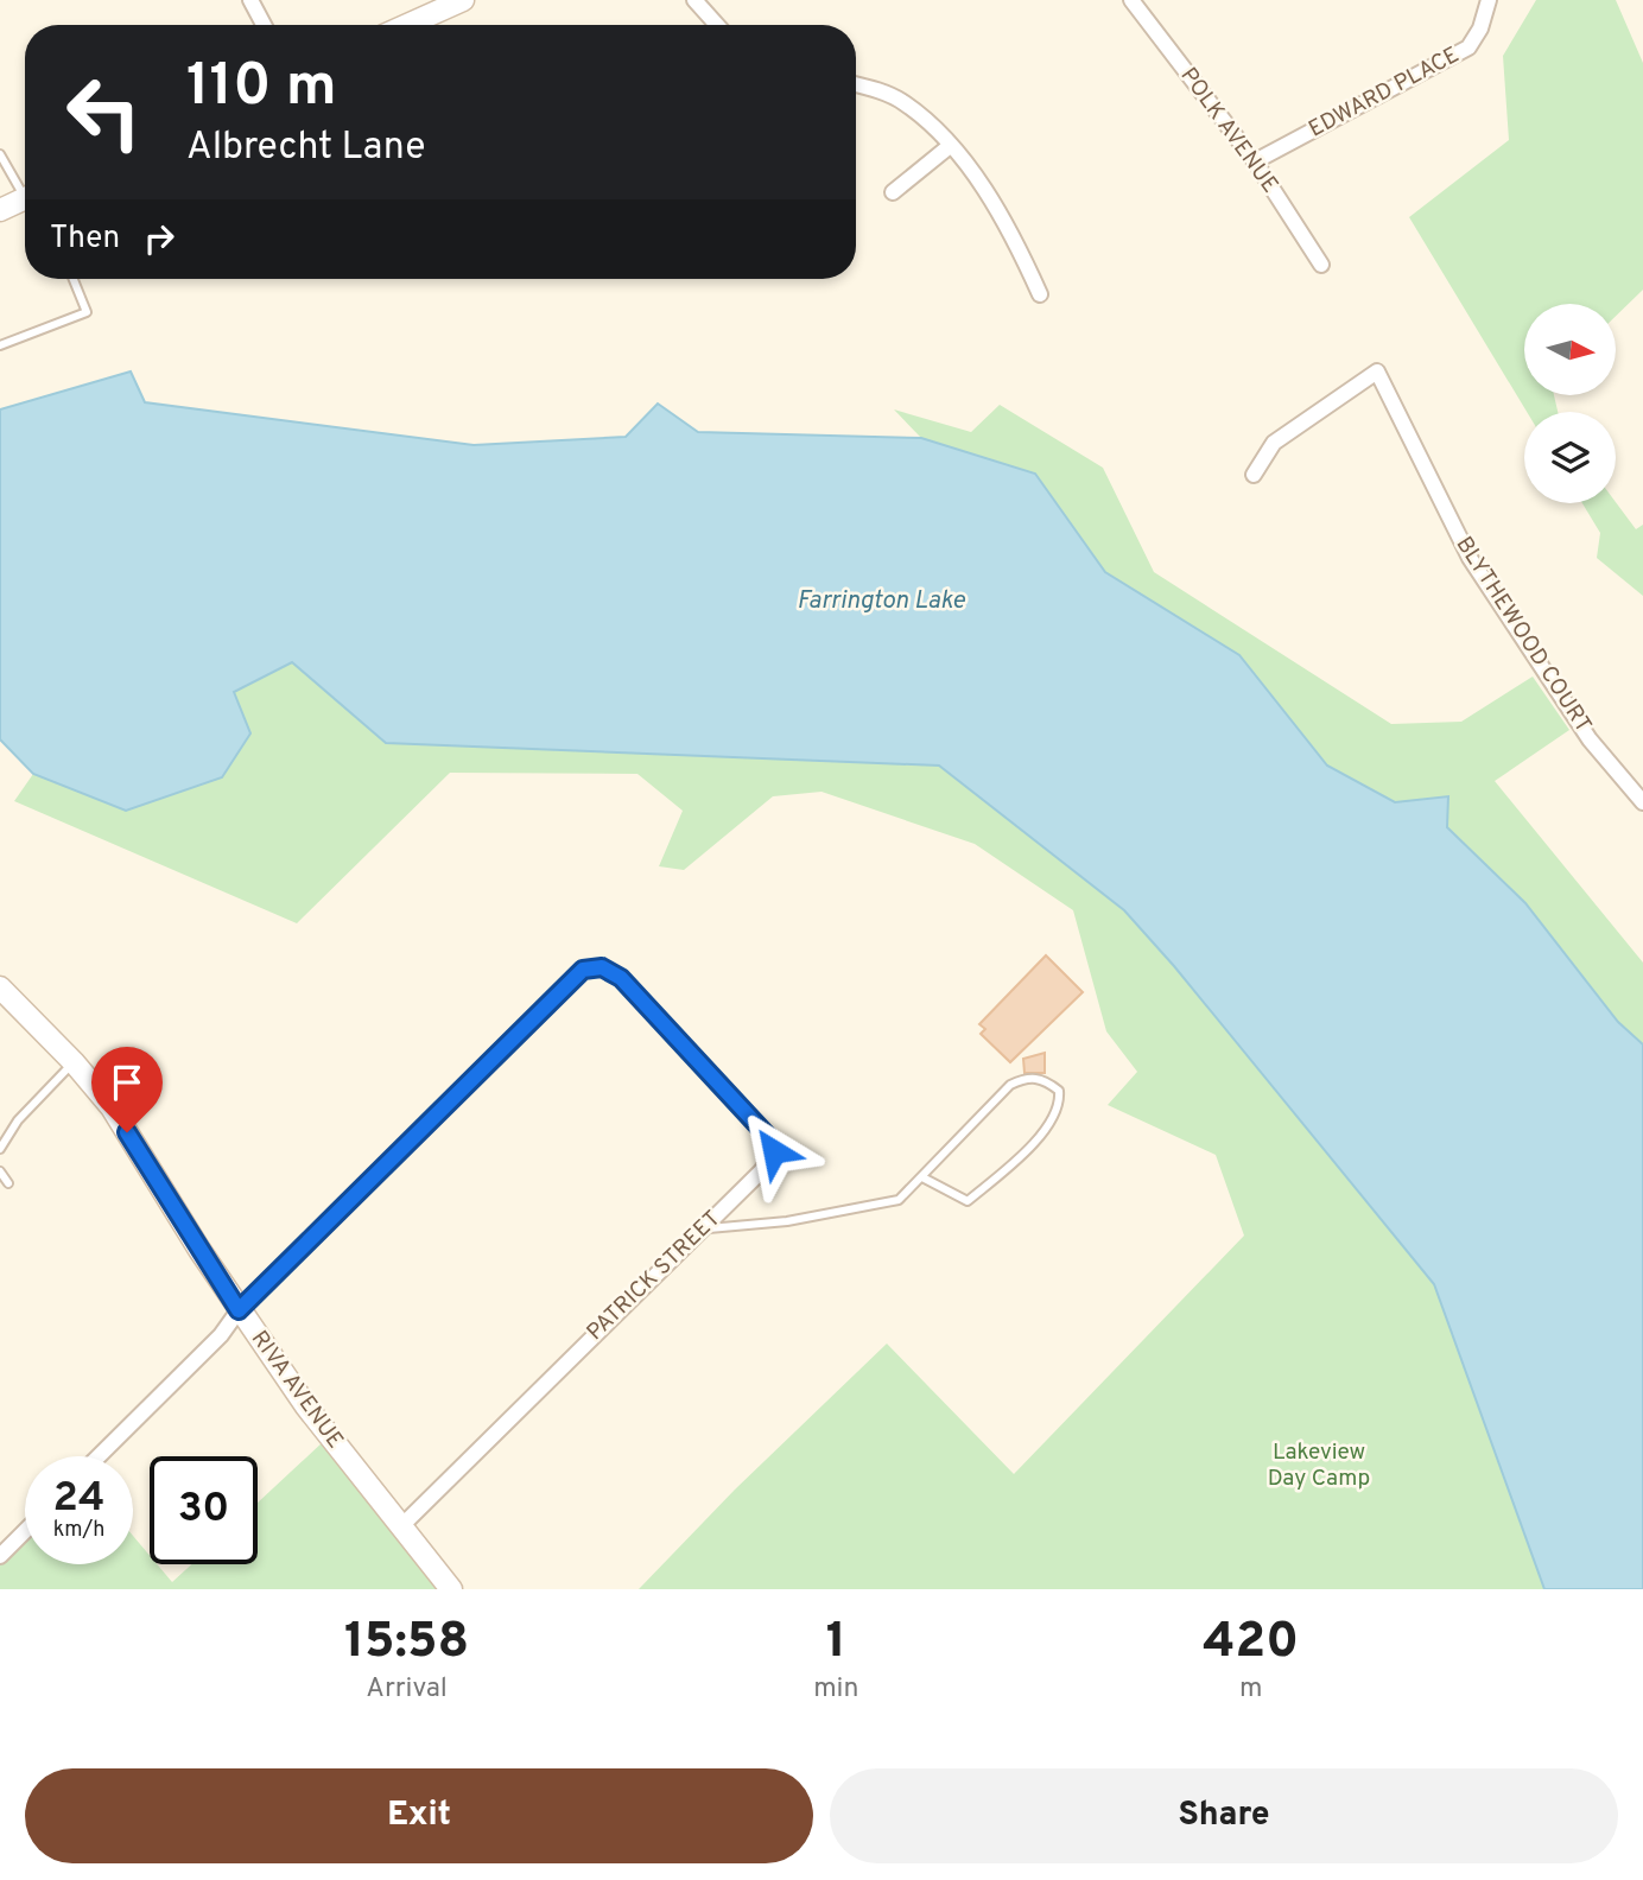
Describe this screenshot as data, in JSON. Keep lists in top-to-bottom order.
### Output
{
  "streets": {
    "street": [
      "EDWARD PLACE",
      "POLK AVENUE",
      "BLYTHEWOOD COURT",
      "PATRICK STREET",
      "RIVA AVENUE"
    ]
  },
  "crossings": [
    ["EDWARD PLACE", "POLK AVENUE"],
    ["PATRICK STREET", "RIVA AVENUE"]
  ],
  "water": ["Farrington Lake"],
  "parks": ["Lakeview Day Camp"],
  "north": "right",
  "page": {
    "turn": ["110 m", "Albrecht Lane"],
    "then": "Then",
    "speed": "24 km/h",
    "limit": "30",
    "eta": [
      "15:58",
      "Arrival",
      "1",
      "min",
      "420",
      "m"
    ],
    "buttons": ["Exit", "Share"]
  }
}
